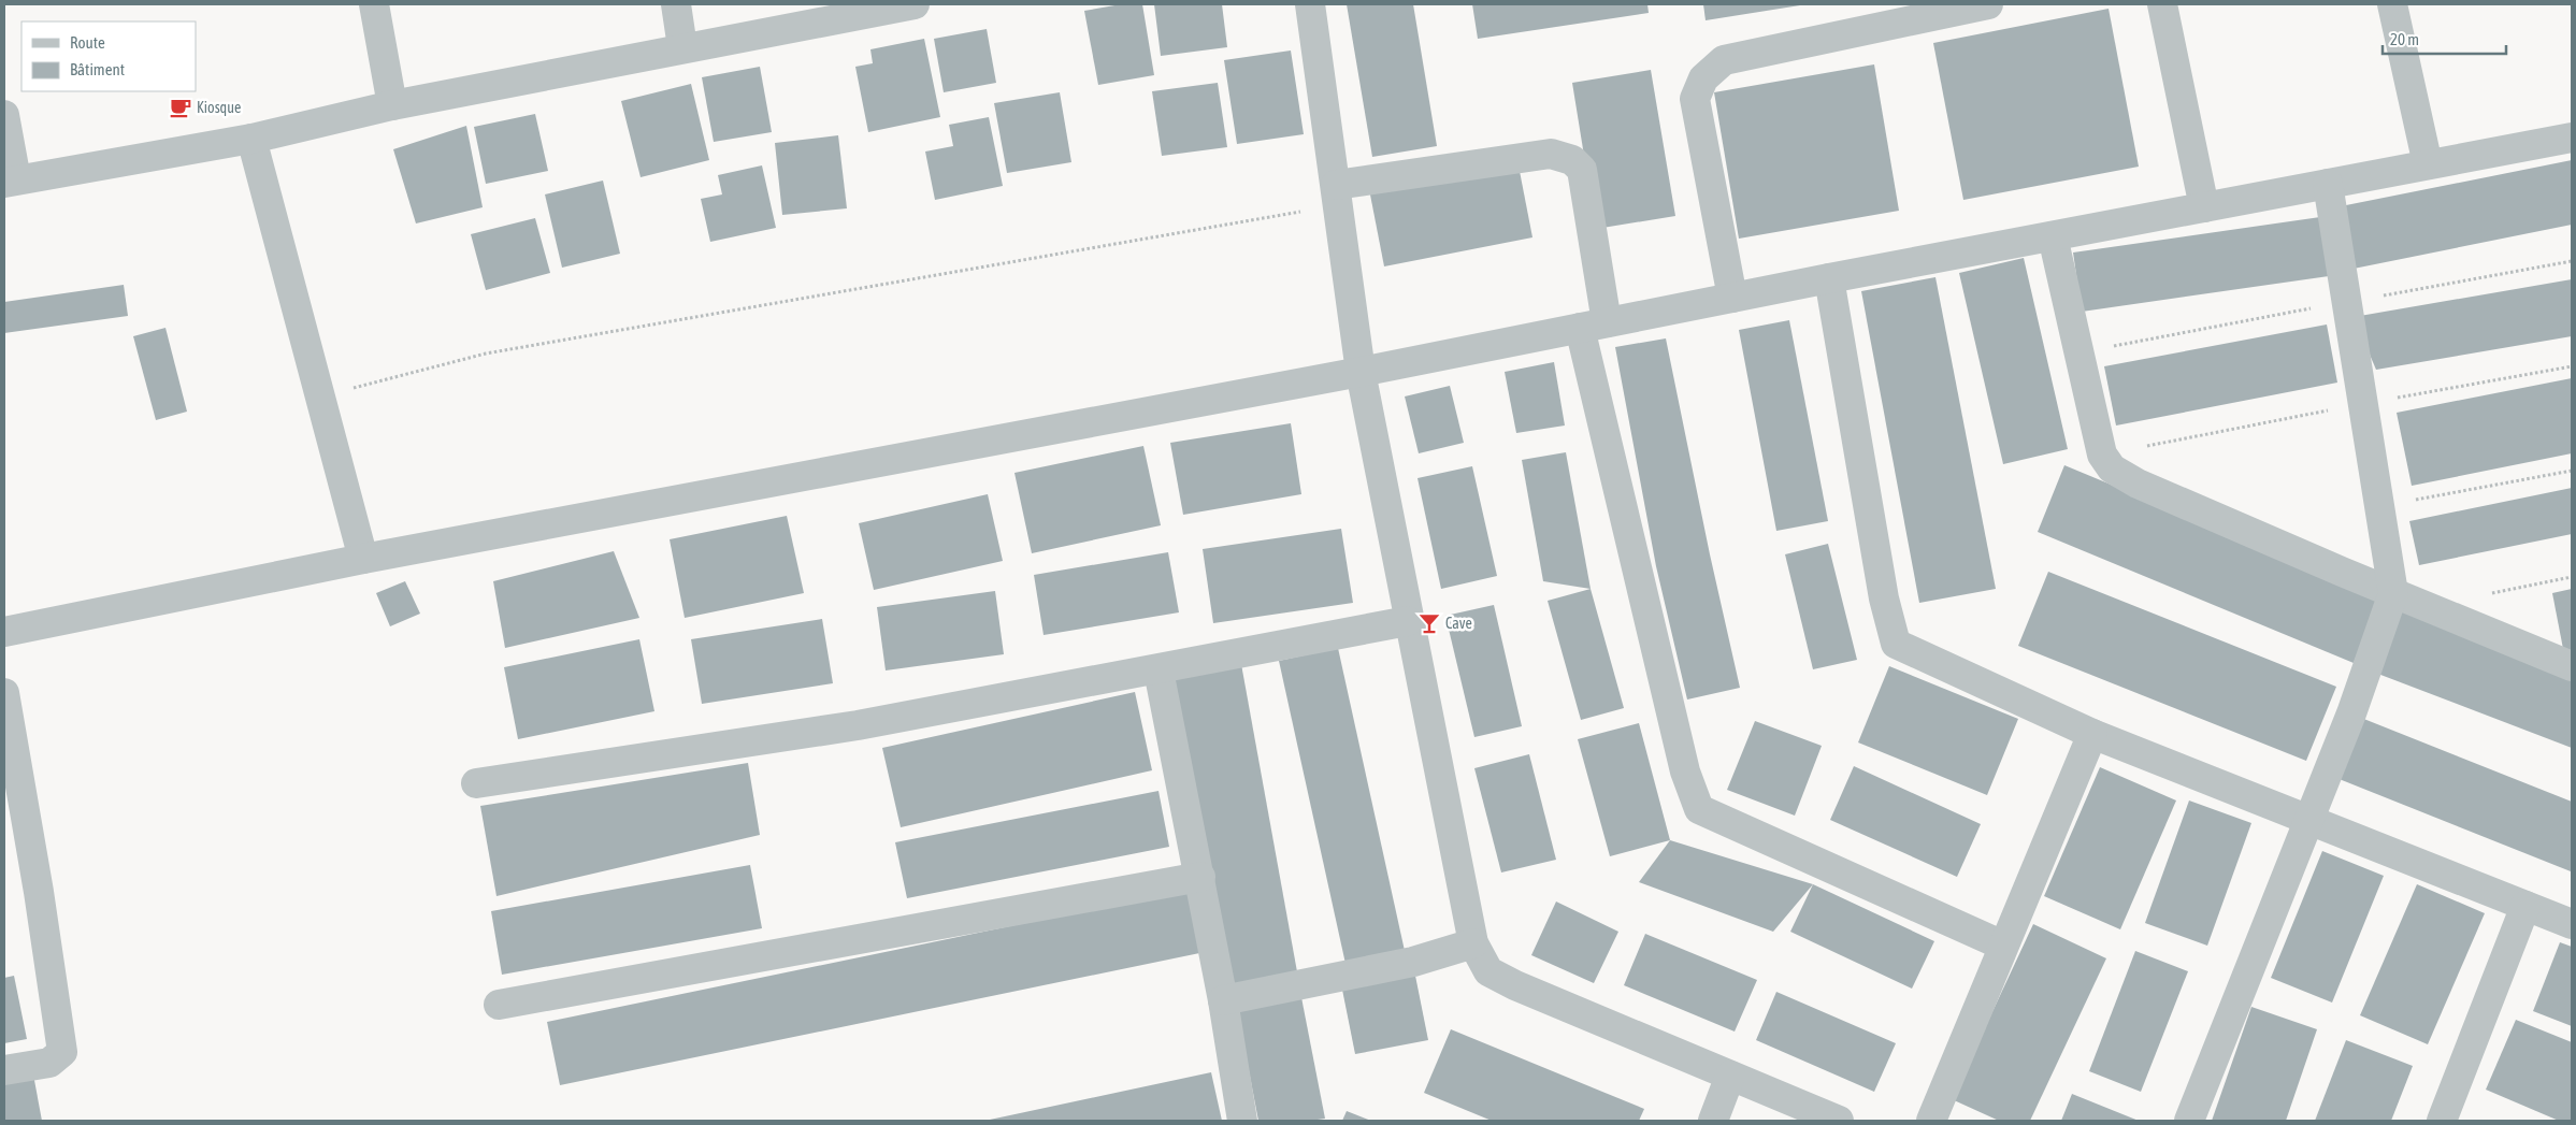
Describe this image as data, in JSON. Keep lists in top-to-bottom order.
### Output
{
  "places": {
    "cafe": ["Kiosque"],
    "bar": ["Cave"]
  },
  "legend": ["Route", "Bâtiment"],
  "scale_bar": "20 m"
}
